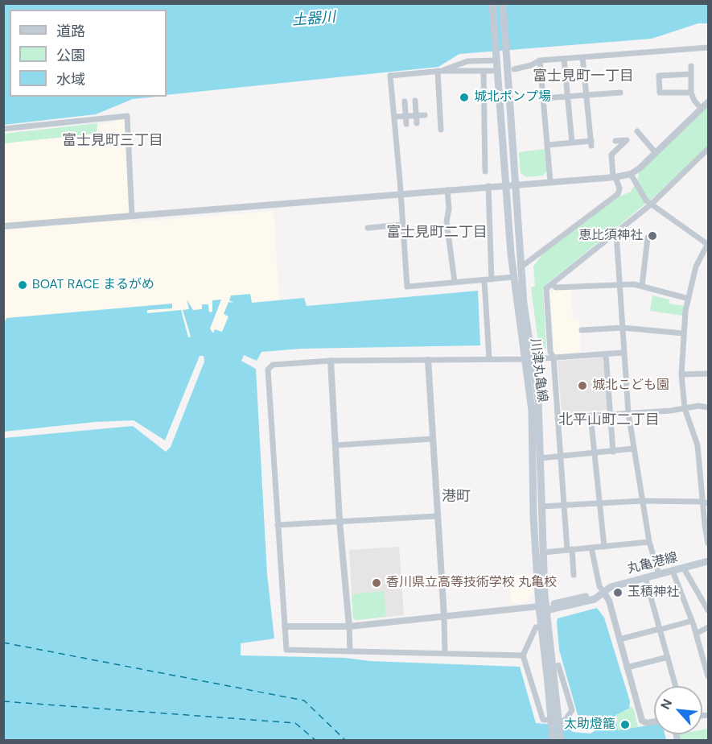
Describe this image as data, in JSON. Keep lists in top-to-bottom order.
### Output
{
  "streets": {
    "main road": ["川津丸亀線", "丸亀港線"]
  },
  "crossings": [
    ["川津丸亀線", "丸亀港線"]
  ],
  "districts": [
    "富士見町一丁目",
    "富士見町三丁目",
    "富士見町二丁目",
    "北平山町二丁目",
    "港町"
  ],
  "water": ["土器川"],
  "places": [
    "城北ポンプ場",
    "恵比須神社",
    "BOAT RACE まるがめ",
    "城北こども園",
    "香川県立高等技術学校 丸亀校",
    "玉積神社",
    "太助燈籠"
  ],
  "legend": ["道路", "公園", "水域"],
  "north": "top left"
}
